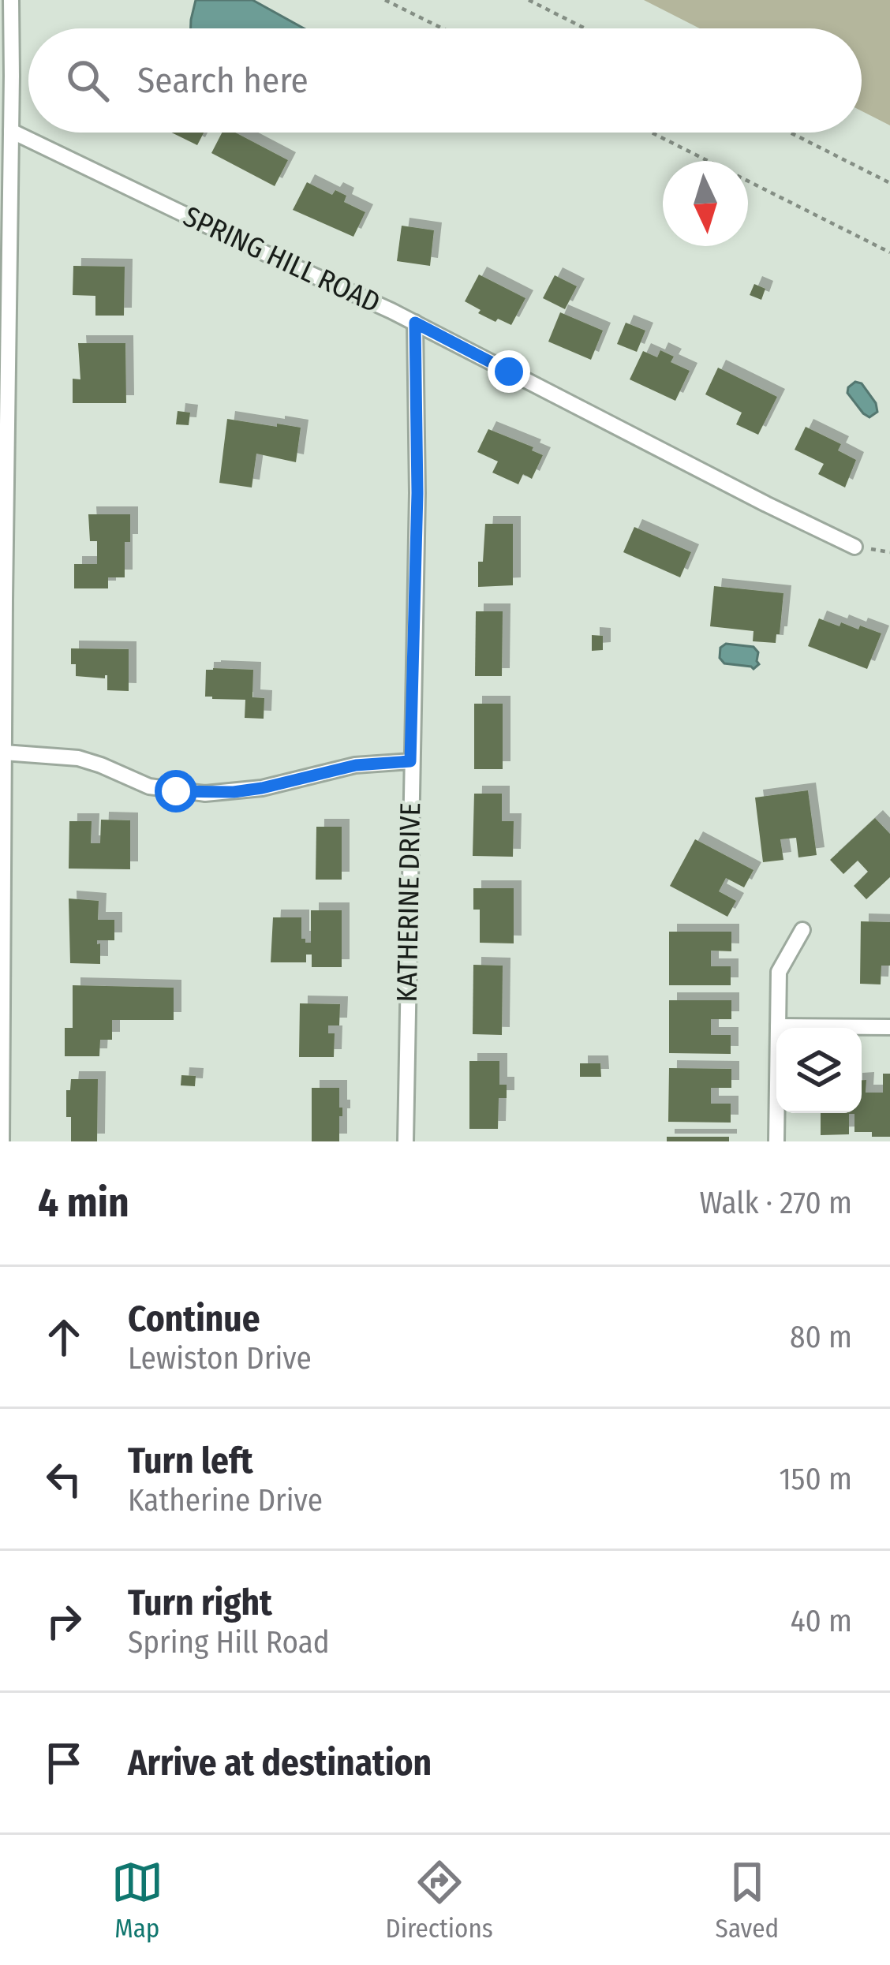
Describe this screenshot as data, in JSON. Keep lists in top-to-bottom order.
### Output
{
  "streets": {
    "street": ["SPRING HILL ROAD", "KATHERINE DRIVE"]
  },
  "crossings": [
    ["SPRING HILL ROAD", "KATHERINE DRIVE"]
  ],
  "north": "bottom",
  "page": {
    "search": "Search here",
    "heading": ["4 min", "Walk · 270 m"],
    "list": [
      ["Continue", "Lewiston Drive", "80 m"],
      ["Turn left", "Katherine Drive", "150 m"],
      ["Turn right", "Spring Hill Road", "40 m"],
      "Arrive at destination"
    ],
    "nav": ["Map", "Directions", "Saved"]
  }
}
